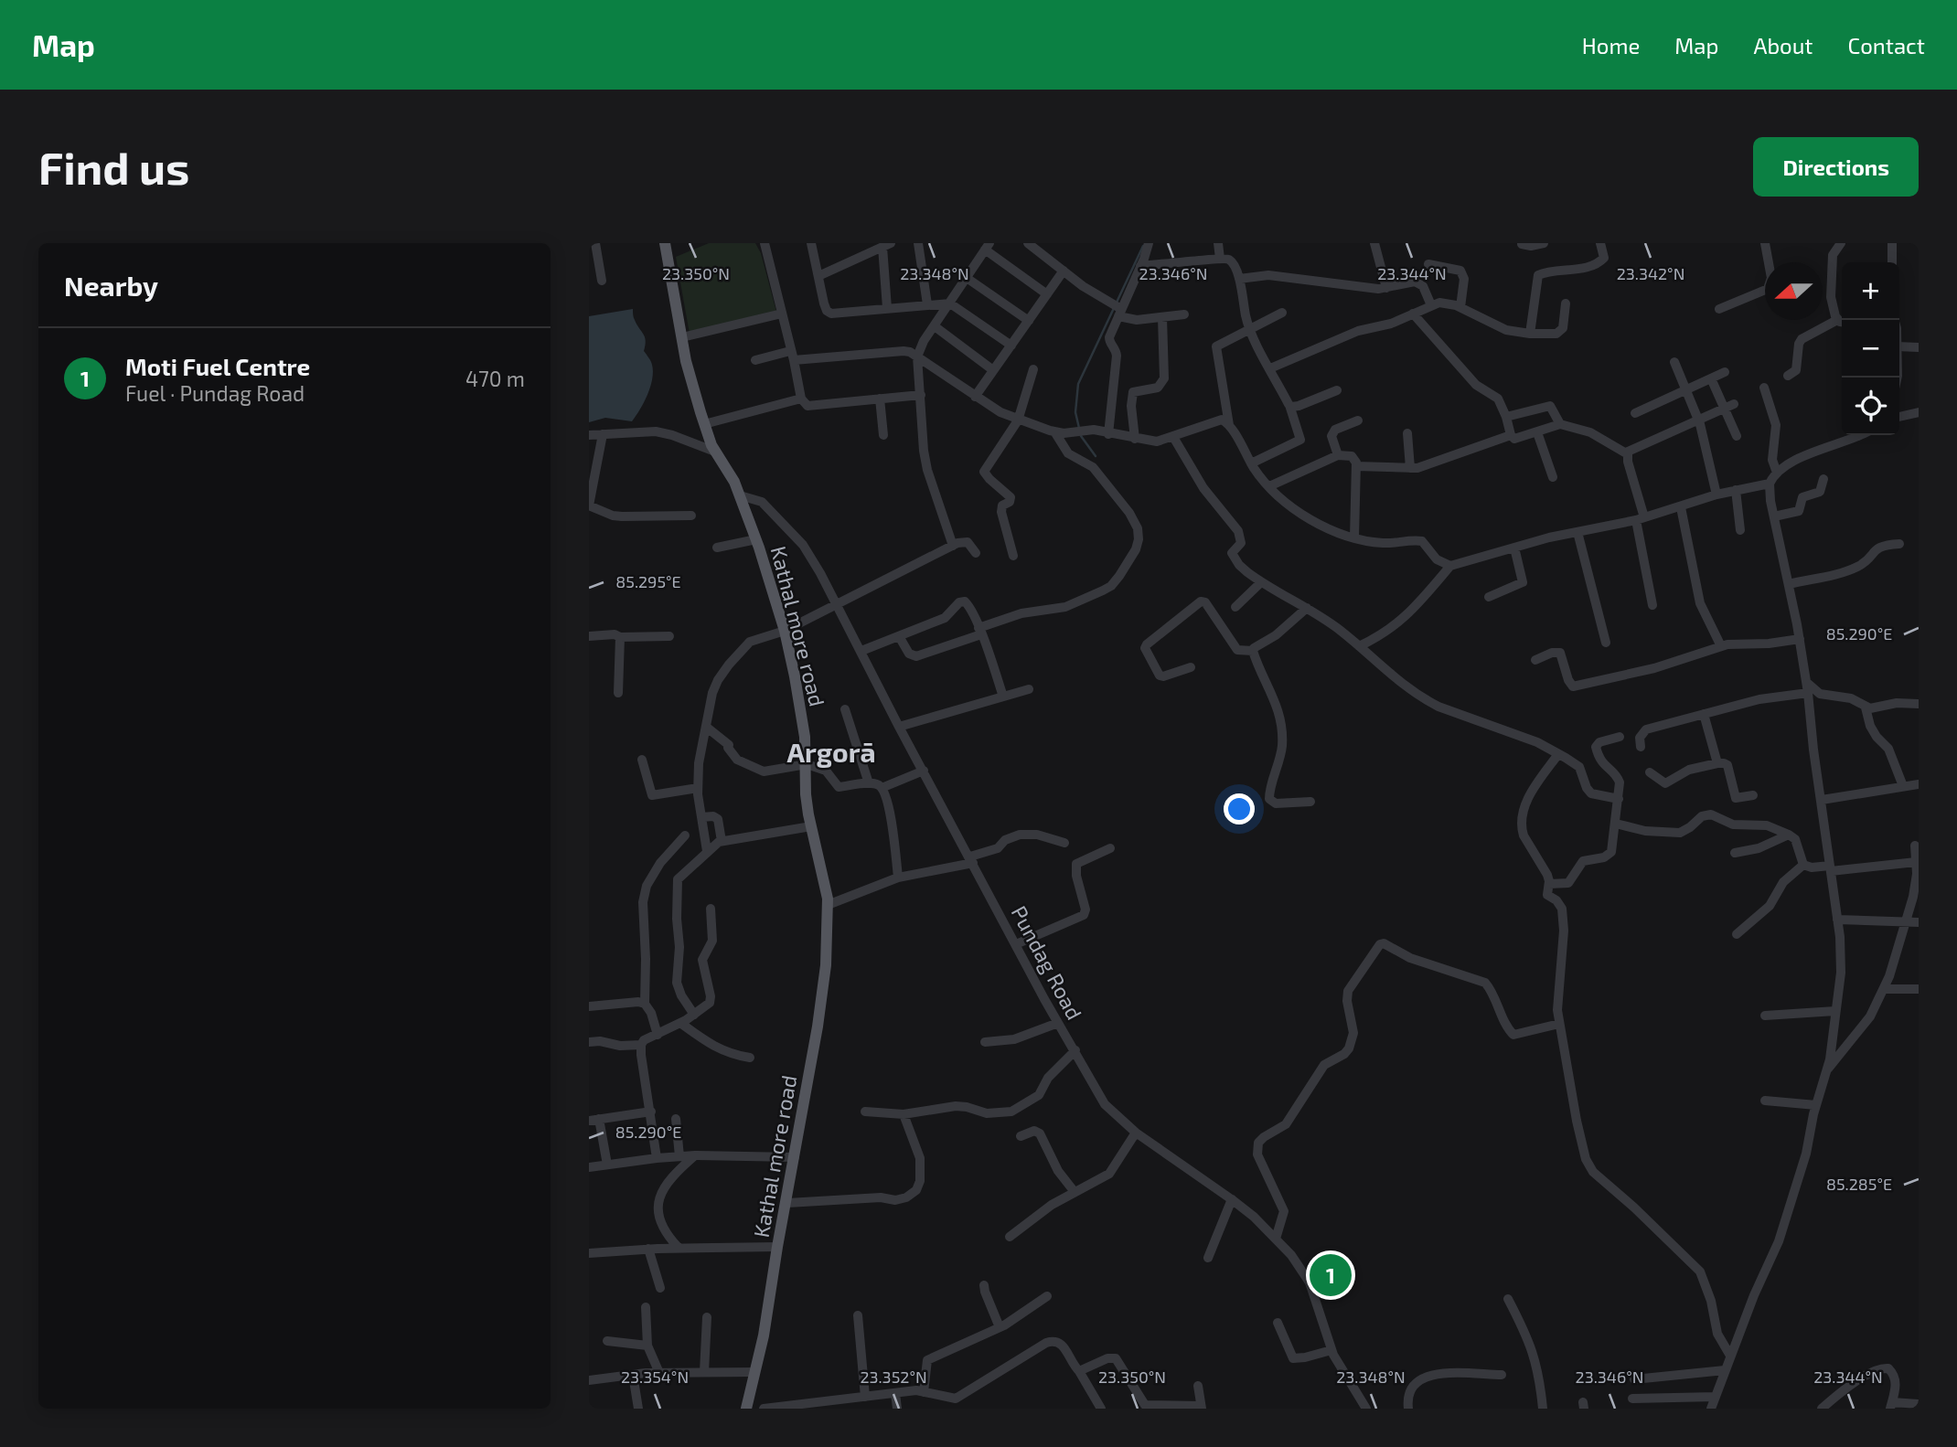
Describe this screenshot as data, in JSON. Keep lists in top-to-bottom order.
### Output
{
  "streets": {
    "main road": ["Kathal more road"],
    "street": ["Pundag Road"]
  },
  "crossings": [
    ["Kathal more road", "Pundag Road"]
  ],
  "districts": ["Argorā"],
  "north": "left",
  "page": {
    "header": "Map",
    "nav": [
      "Home",
      "Map",
      "About",
      "Contact"
    ],
    "buttons": "Directions",
    "title": "Find us",
    "heading": "Nearby",
    "map_buttons": ["+", "−"],
    "list": [
      {
        "mark": "1",
        "name": "Moti Fuel Centre",
        "note": "Fuel · Pundag Road",
        "value": "470 m"
      }
    ],
    "pins": "1"
  },
  "coordinates": [
    "23.350°N",
    "23.348°N",
    "23.346°N",
    "23.344°N",
    "23.342°N",
    "85.295°E",
    "85.290°E",
    "85.285°E",
    "23.354°N",
    "23.352°N"
  ]
}
